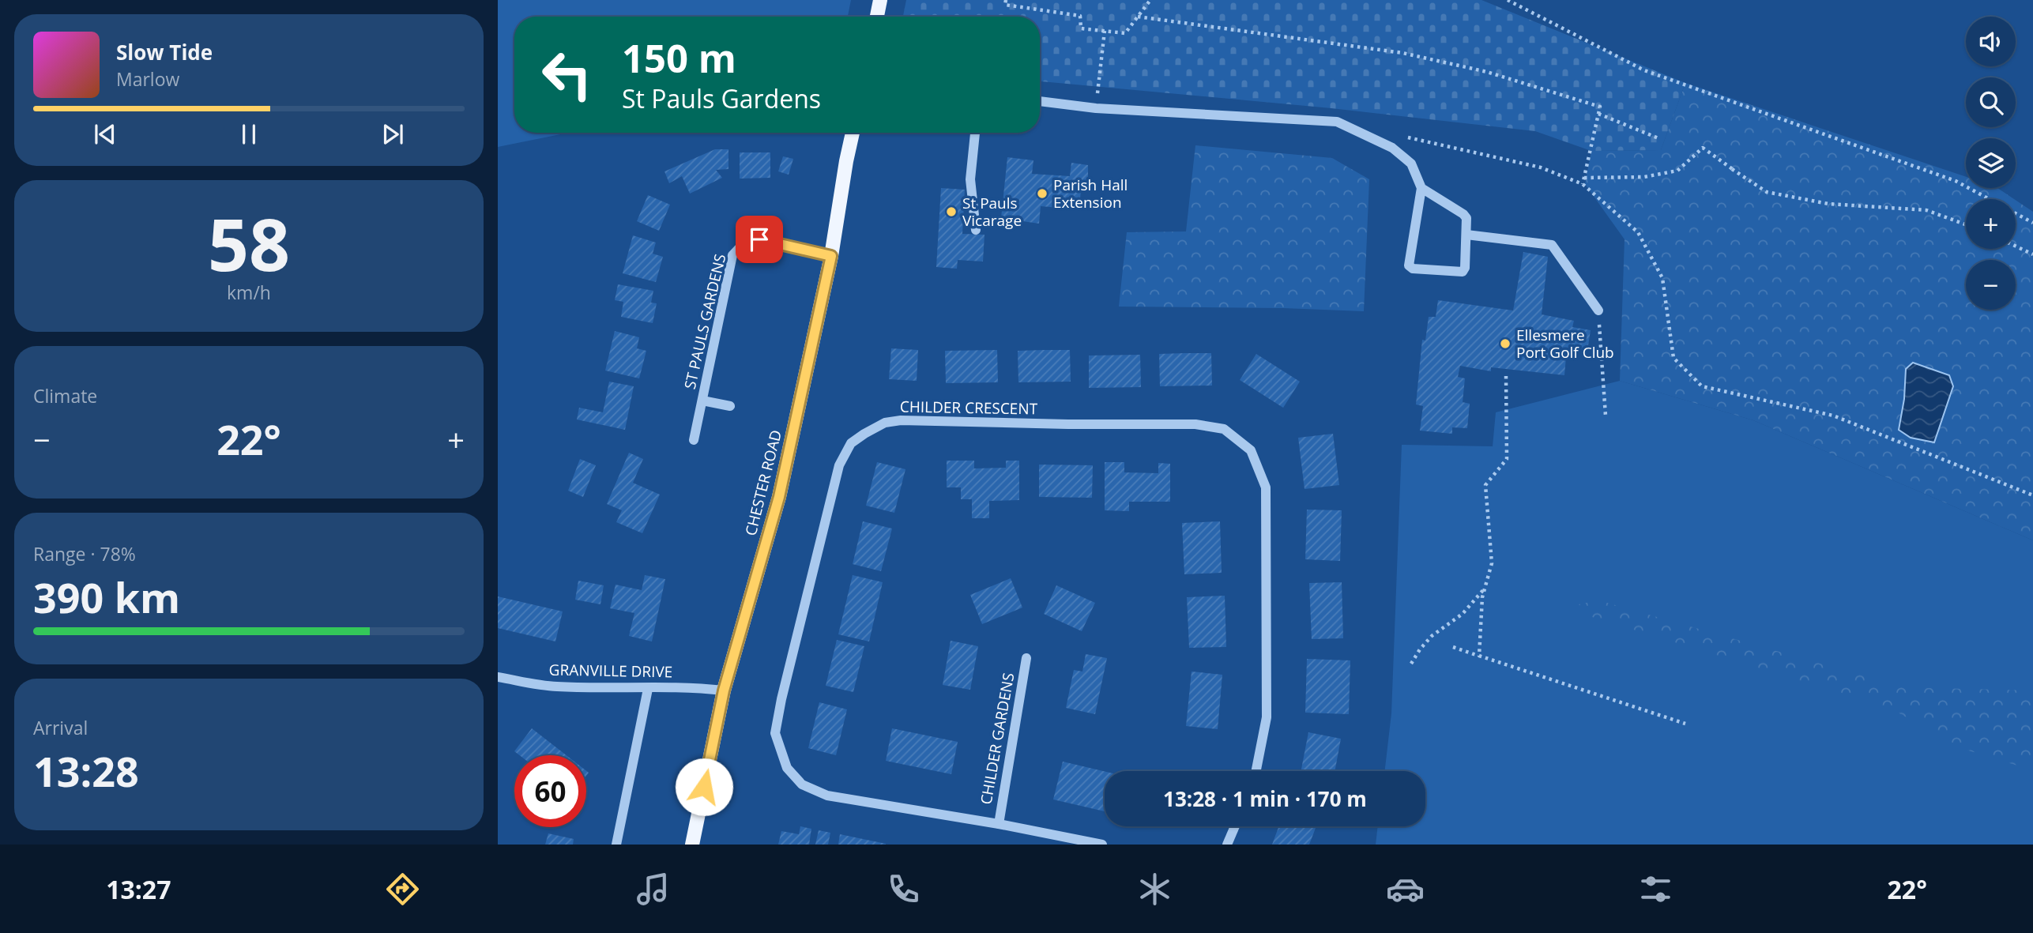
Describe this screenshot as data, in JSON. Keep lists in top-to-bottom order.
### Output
{
  "streets": {
    "main road": ["CHESTER ROAD"],
    "street": [
      "ST PAULS GARDENS",
      "CHILDER CRESCENT",
      "GRANVILLE DRIVE",
      "CHILDER GARDENS"
    ]
  },
  "crossings": [
    ["ST PAULS GARDENS", "CHESTER ROAD"],
    ["CHILDER CRESCENT", "CHILDER GARDENS"],
    ["CHESTER ROAD", "GRANVILLE DRIVE"]
  ],
  "places": ["Parish Hall Extension", "St Pauls Vicarage", "Ellesmere Port Golf Club"],
  "page": {
    "map_buttons": ["+", "−"],
    "turn": ["150 m", "St Pauls Gardens"],
    "song": ["Slow Tide", "Marlow"],
    "tile": [
      ["58", "km/h"],
      "Climate",
      ["Range · 78%", "390 km"],
      ["Arrival", "13:28"]
    ],
    "heat": ["−", "22°", "+"],
    "limit": "60",
    "trip": "13:28 · 1 min · 170 m",
    "tabs": ["13:27", "22°"]
  }
}
